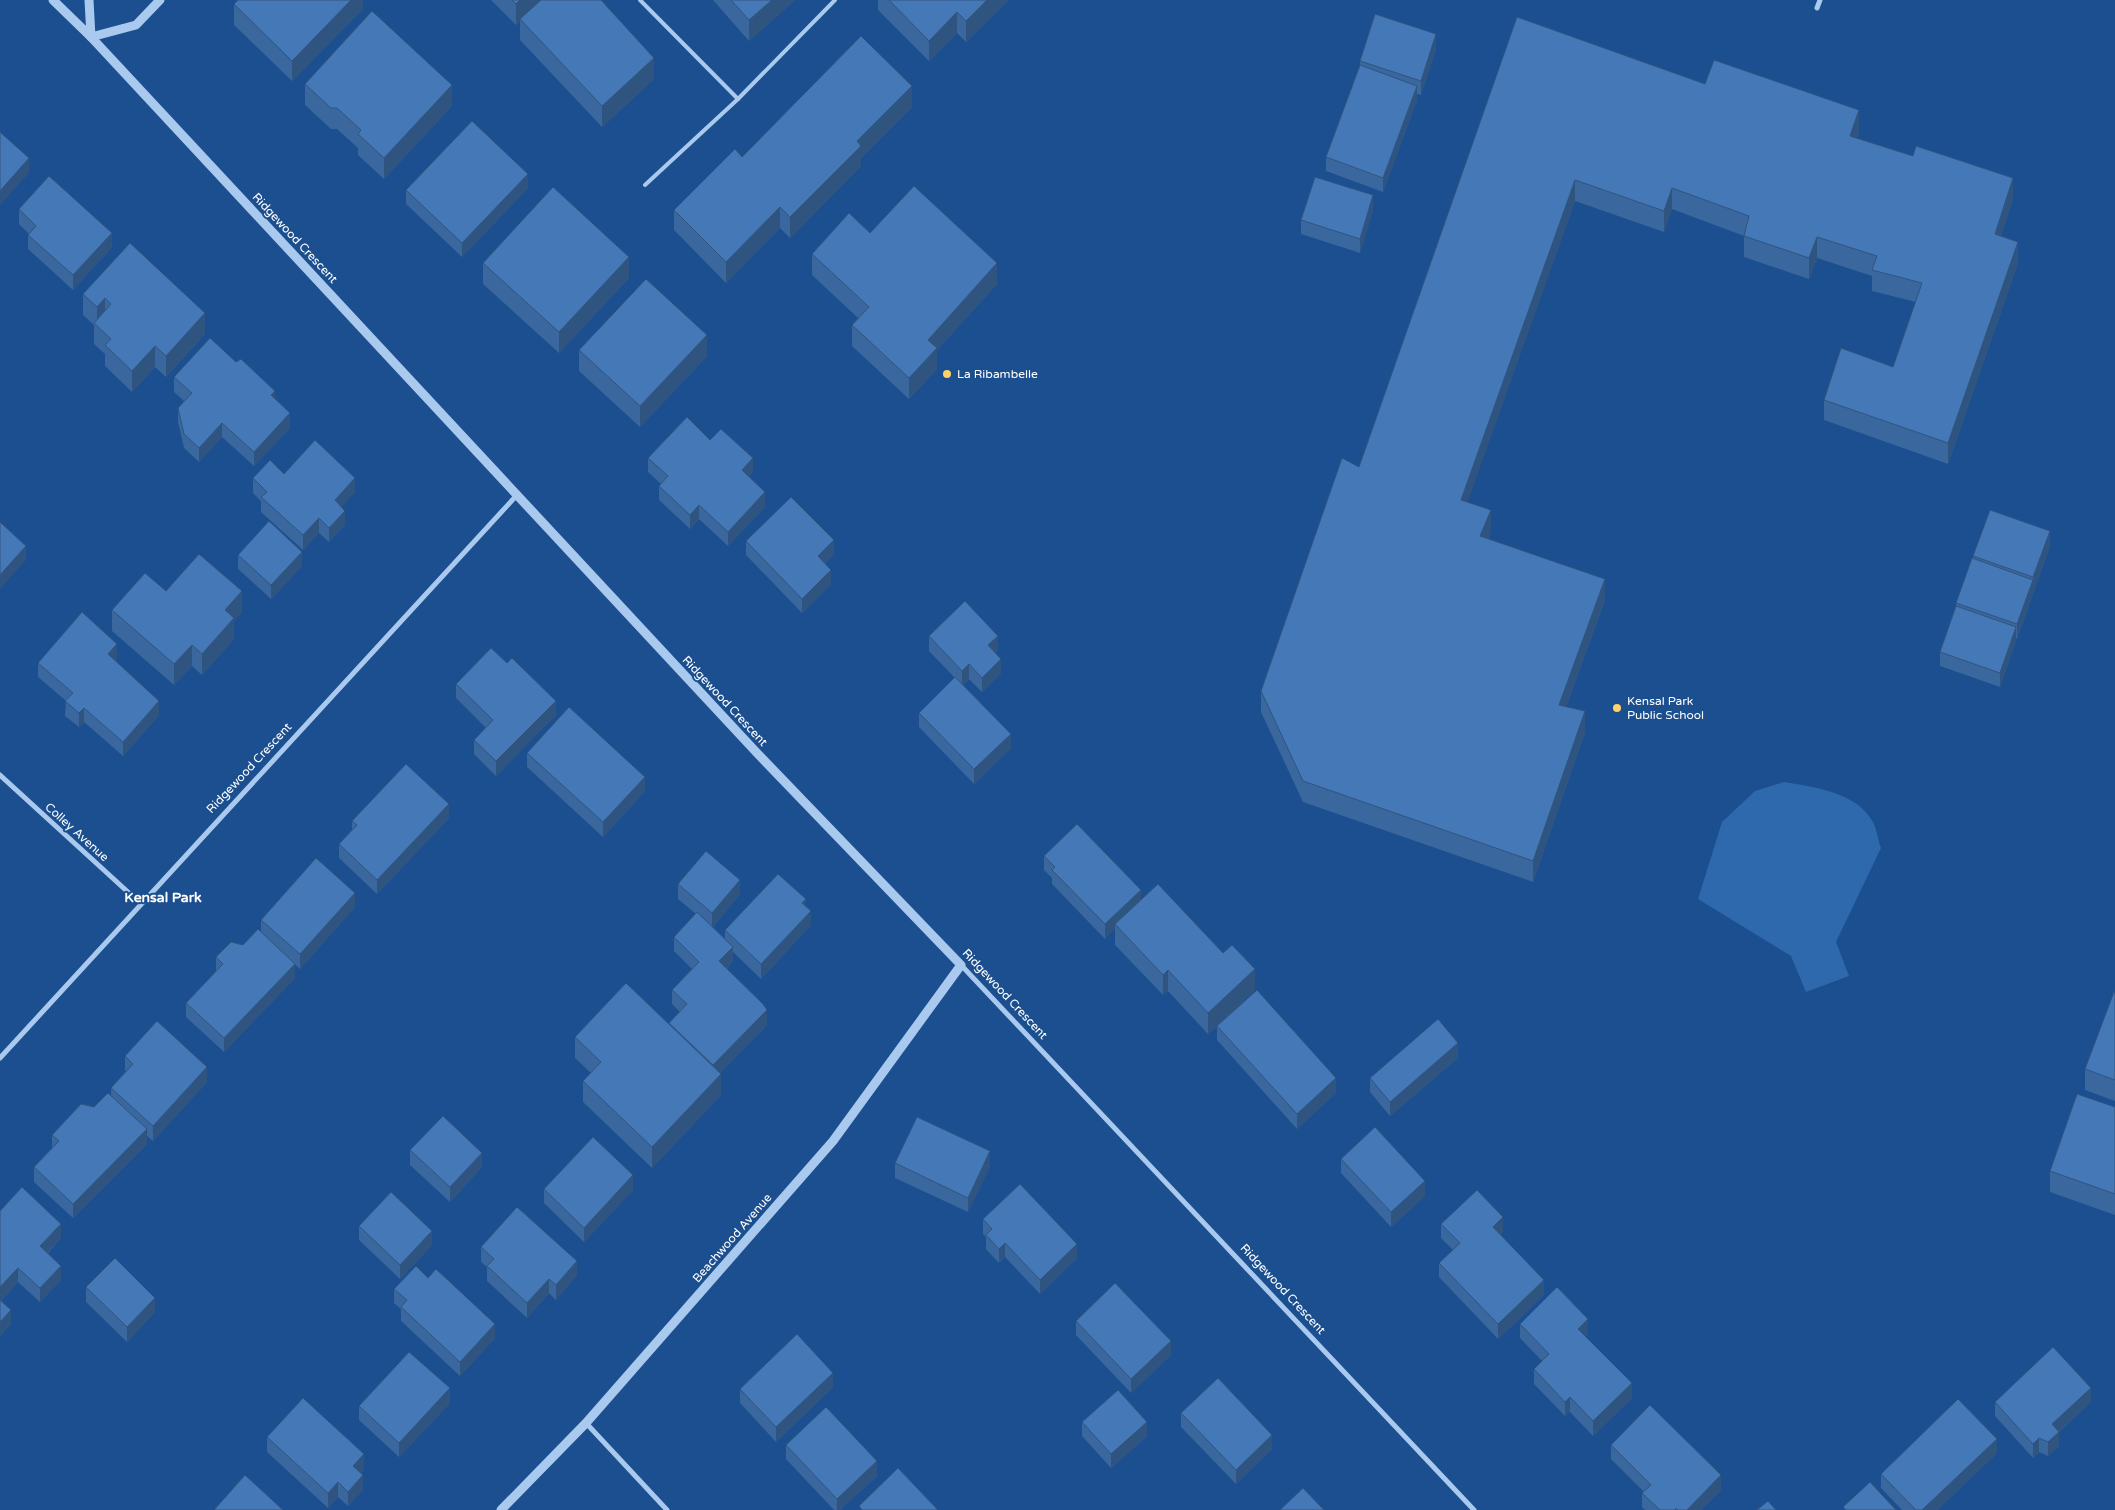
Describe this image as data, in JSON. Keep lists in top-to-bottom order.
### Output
{
  "streets": {
    "street": ["Ridgewood Crescent", "Colley Avenue", "Beachwood Avenue"]
  },
  "crossings": [
    ["Ridgewood Crescent", "Colley Avenue"],
    ["Ridgewood Crescent", "Beachwood Avenue"]
  ],
  "districts": ["Kensal Park"],
  "places": ["La Ribambelle", "Kensal Park Public School"]
}
